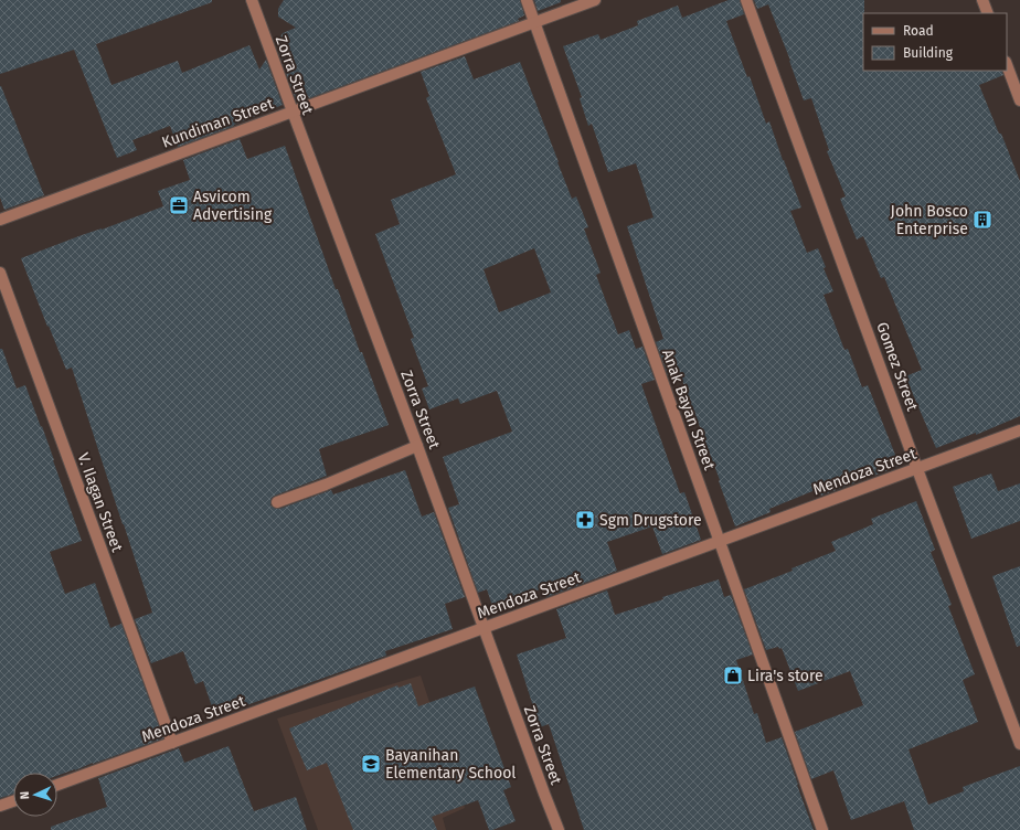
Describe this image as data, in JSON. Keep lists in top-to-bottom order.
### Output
{
  "streets": {
    "street": [
      "Zorra Street",
      "Kundiman Street",
      "Gomez Street",
      "Anak Bayan Street",
      "Mendoza Street",
      "V. Ilagan Street"
    ]
  },
  "crossings": [
    ["Zorra Street", "Kundiman Street"],
    ["Zorra Street", "Mendoza Street"],
    ["Kundiman Street", "Anak Bayan Street"],
    ["Gomez Street", "Mendoza Street"],
    ["Anak Bayan Street", "Mendoza Street"],
    ["Mendoza Street", "V. Ilagan Street"]
  ],
  "places": {
    "office": ["Asvicom Advertising"],
    "building": ["John Bosco Enterprise"],
    "pharmacy": ["Sgm Drugstore"],
    "shop": ["Lira's store"],
    "school or university": ["Bayanihan Elementary School"]
  },
  "legend": ["Road", "Building"],
  "north": "left"
}
